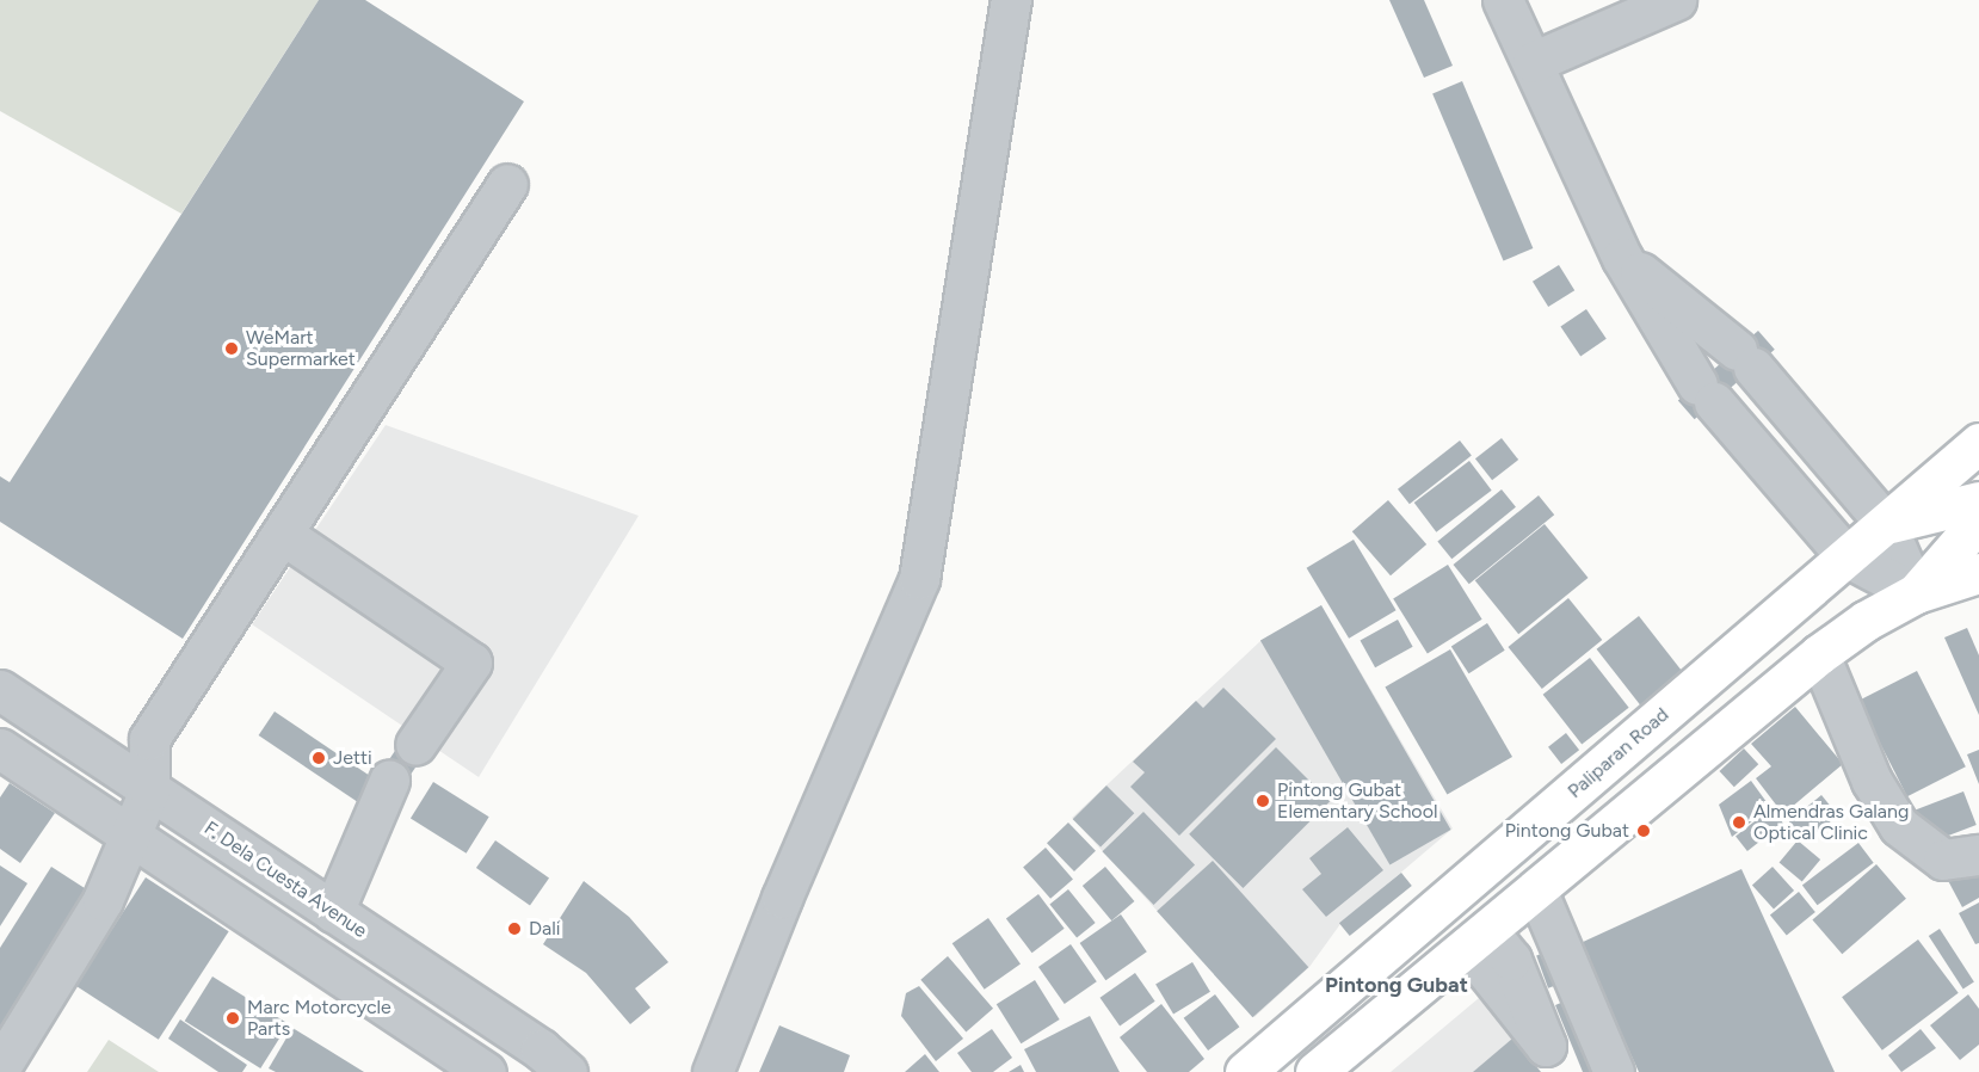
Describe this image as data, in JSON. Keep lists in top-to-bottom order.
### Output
{
  "streets": {
    "main road": ["Paliparan Road"],
    "street": ["F. Dela Cuesta Avenue"]
  },
  "districts": ["Pintong Gubat"],
  "places": [
    "WeMart Supermarket",
    "Jetti",
    "Pintong Gubat Elementary School",
    "Almendras Galang Optical Clinic",
    "Pintong Gubat",
    "Dali",
    "Marc Motorcycle Parts"
  ]
}
